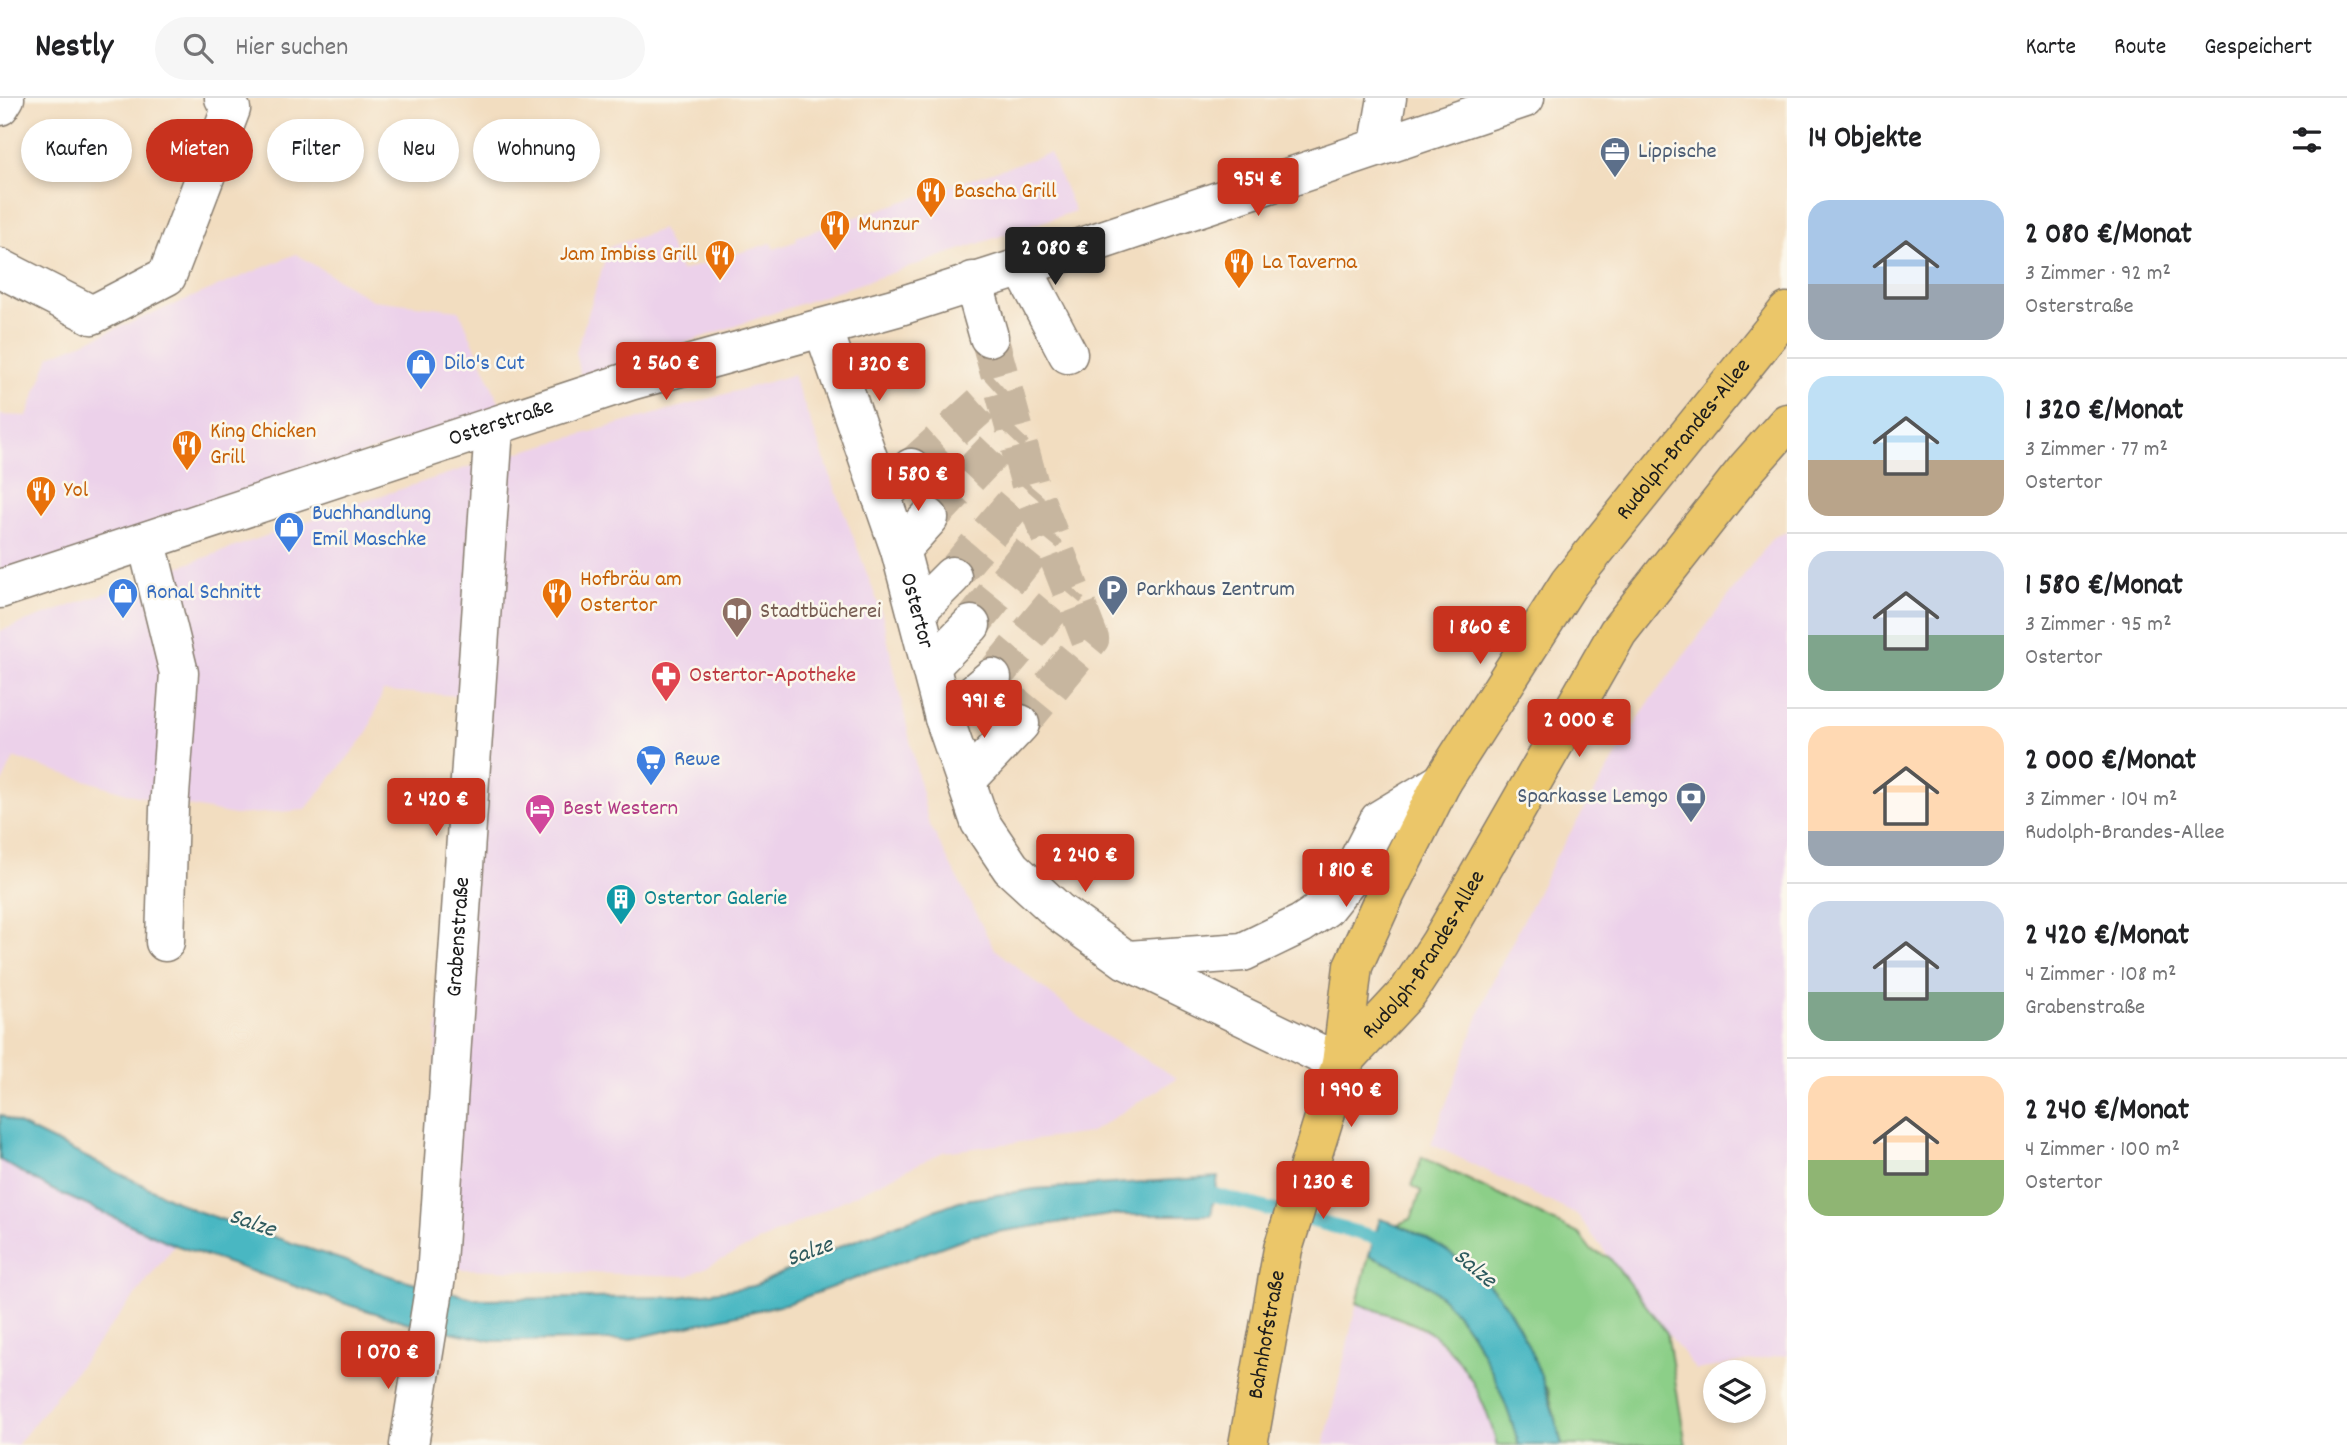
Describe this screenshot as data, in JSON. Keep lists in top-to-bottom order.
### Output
{
  "streets": {
    "main road": ["Rudolph-Brandes-Allee", "Bahnhofstraße"],
    "street": ["Osterstraße", "Ostertor", "Grabenstraße"]
  },
  "crossings": [
    ["Osterstraße", "Ostertor"],
    ["Osterstraße", "Grabenstraße"],
    ["Rudolph-Brandes-Allee", "Ostertor"],
    ["Rudolph-Brandes-Allee", "Bahnhofstraße"],
    ["Ostertor", "Bahnhofstraße"]
  ],
  "water": ["Salze"],
  "places": {
    "office": ["Lippische"],
    "restaurant": [
      "Bascha Grill",
      "Munzur",
      "Jam Imbiss Grill",
      "La Taverna",
      "King Chicken Grill",
      "Yol",
      "Hofbräu am Ostertor"
    ],
    "shop": ["Dilo's Cut", "Buchhandlung Emil Maschke", "Ronal Schnitt"],
    "parking": ["Parkhaus Zentrum"],
    "library": ["Stadtbücherei"],
    "pharmacy": ["Ostertor-Apotheke"],
    "supermarket": ["Rewe"],
    "bank": ["Sparkasse Lemgo"],
    "hotel": ["Best Western"],
    "building": ["Ostertor Galerie"]
  },
  "page": {
    "header": "Nestly",
    "search": "Hier suchen",
    "nav": ["Karte", "Route", "Gespeichert"],
    "heading": "14 Objekte",
    "chip": [
      "Kaufen",
      "Mieten",
      "Filter",
      "Neu",
      "Wohnung"
    ],
    "price": [
      "954 €",
      "2 080 €",
      "2 560 €",
      "1 320 €",
      "1 580 €",
      "1 860 €",
      "991 €",
      "2 000 €",
      "2 420 €",
      "2 240 €",
      "1 810 €",
      "1 990 €",
      "1 230 €",
      "1 070 €"
    ],
    "list": [
      {
        "name": "2 080 €/Monat",
        "note": "3 Zimmer · 92 m² · Osterstraße"
      },
      {
        "name": "1 320 €/Monat",
        "note": "3 Zimmer · 77 m² · Ostertor"
      },
      {
        "name": "1 580 €/Monat",
        "note": "3 Zimmer · 95 m² · Ostertor"
      },
      {
        "name": "2 000 €/Monat",
        "note": "3 Zimmer · 104 m² · Rudolph-Brandes-Allee"
      },
      {
        "name": "2 420 €/Monat",
        "note": "4 Zimmer · 108 m² · Grabenstraße"
      },
      {
        "name": "2 240 €/Monat",
        "note": "4 Zimmer · 100 m² · Ostertor"
      }
    ]
  }
}
